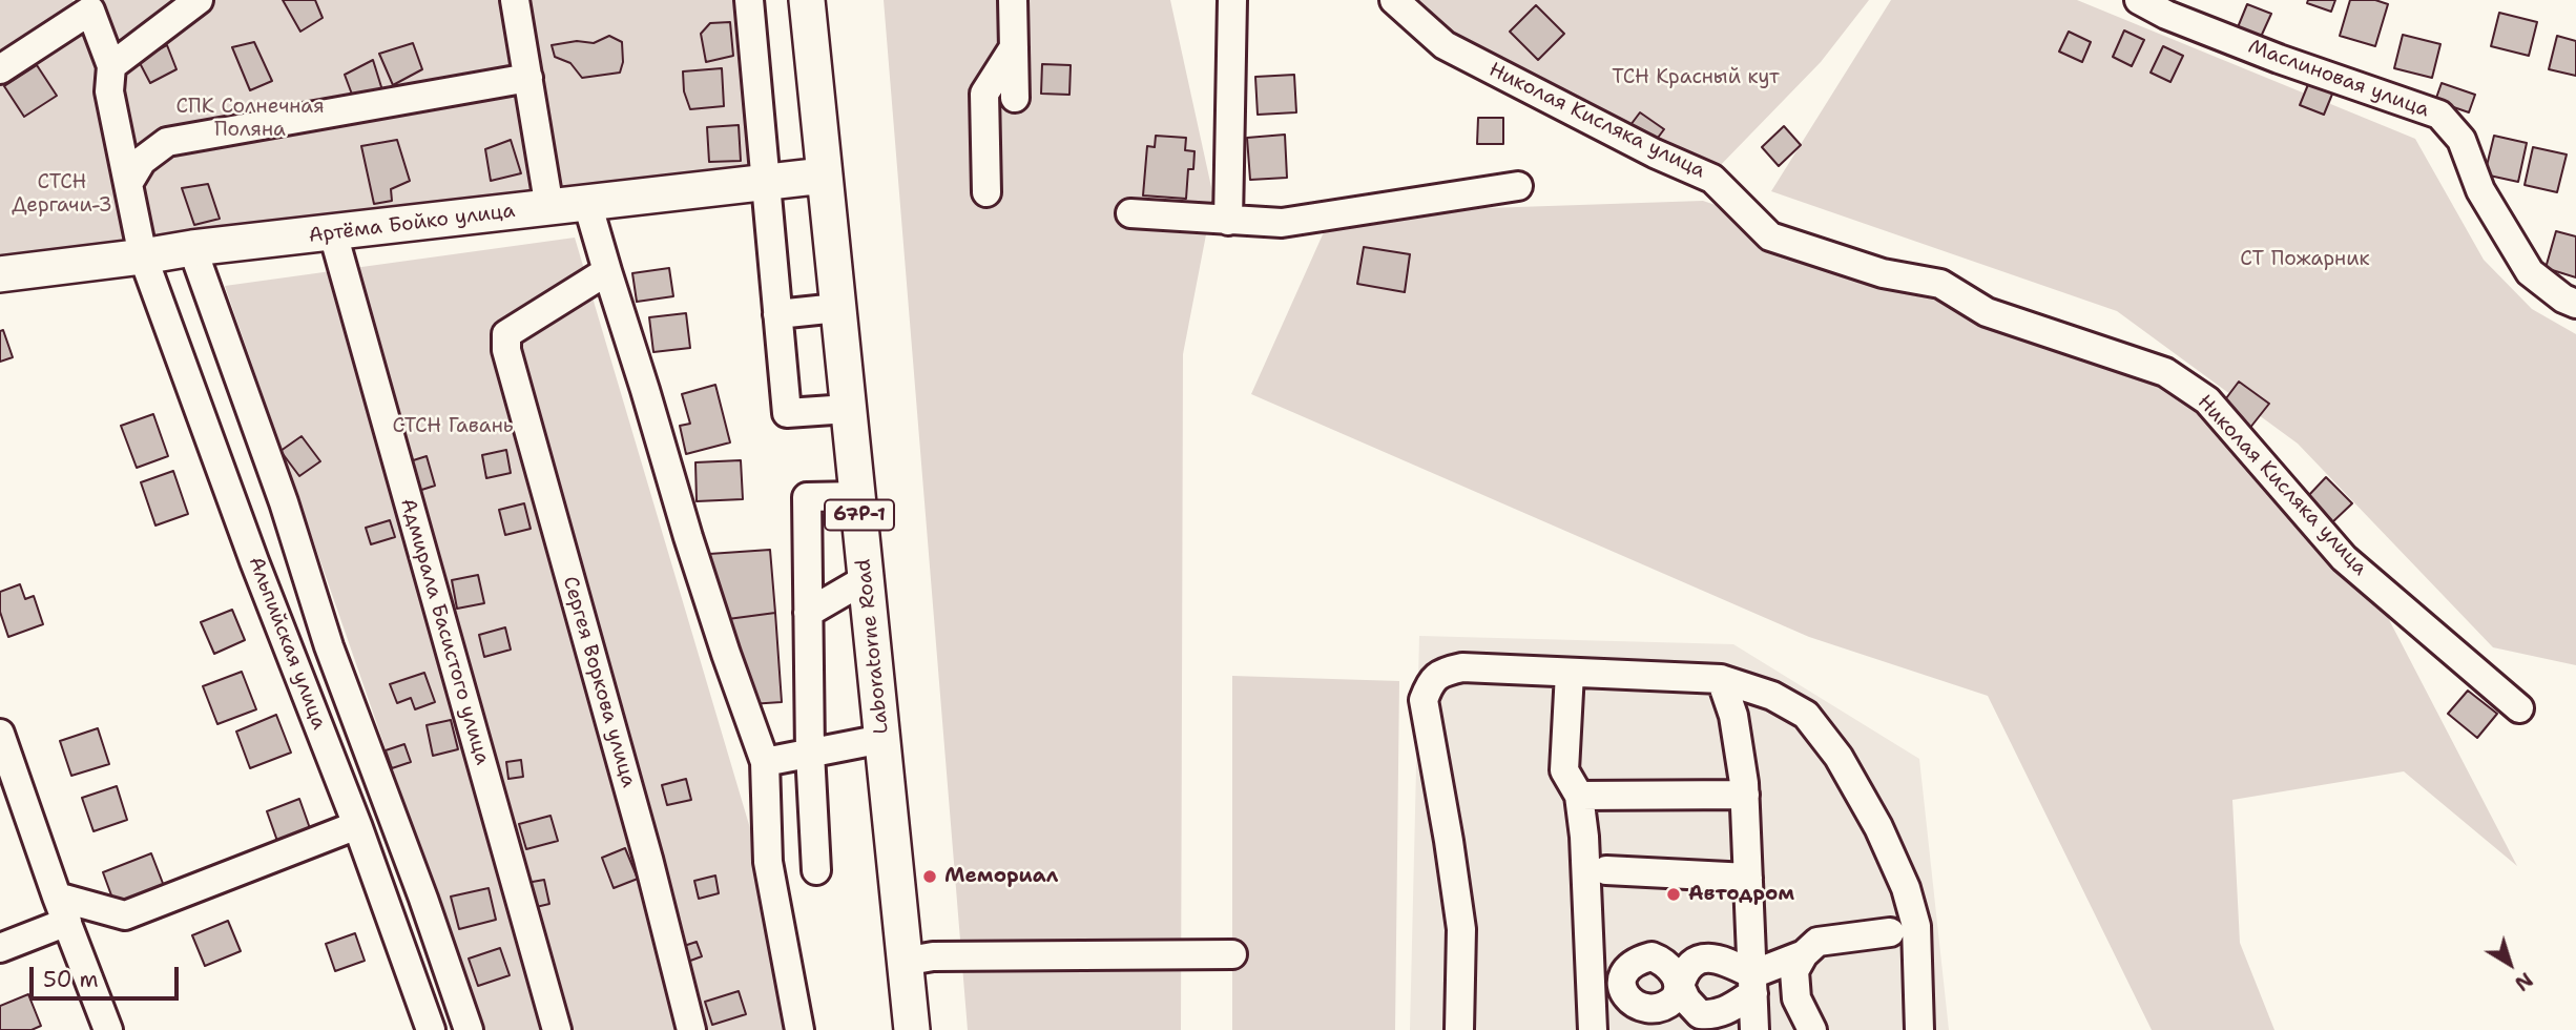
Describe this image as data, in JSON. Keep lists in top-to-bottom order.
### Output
{
  "streets": {
    "main road": ["Артёма Бойко улица", "67Р-1", "Laboratorne Road"],
    "street": [
      "Маслиновая улица",
      "Николая Кисляка улица",
      "Адмирала Басистого улица",
      "Альпийская улица",
      "Сергея Воркова улица"
    ]
  },
  "crossings": [
    ["Артёма Бойко улица", "Адмирала Басистого улица"],
    ["Артёма Бойко улица", "Альпийская улица"],
    ["Артёма Бойко улица", "Laboratorne Road"]
  ],
  "parks": [
    "ТСН Красный кут",
    "СПК Солнечная Поляна",
    "СТСН Дергачи-3",
    "СТ Пожарник",
    "СТСН Гавань"
  ],
  "places": ["Мемориал", "Автодром"],
  "scale_bar": "50 m",
  "north": "bottom right"
}
